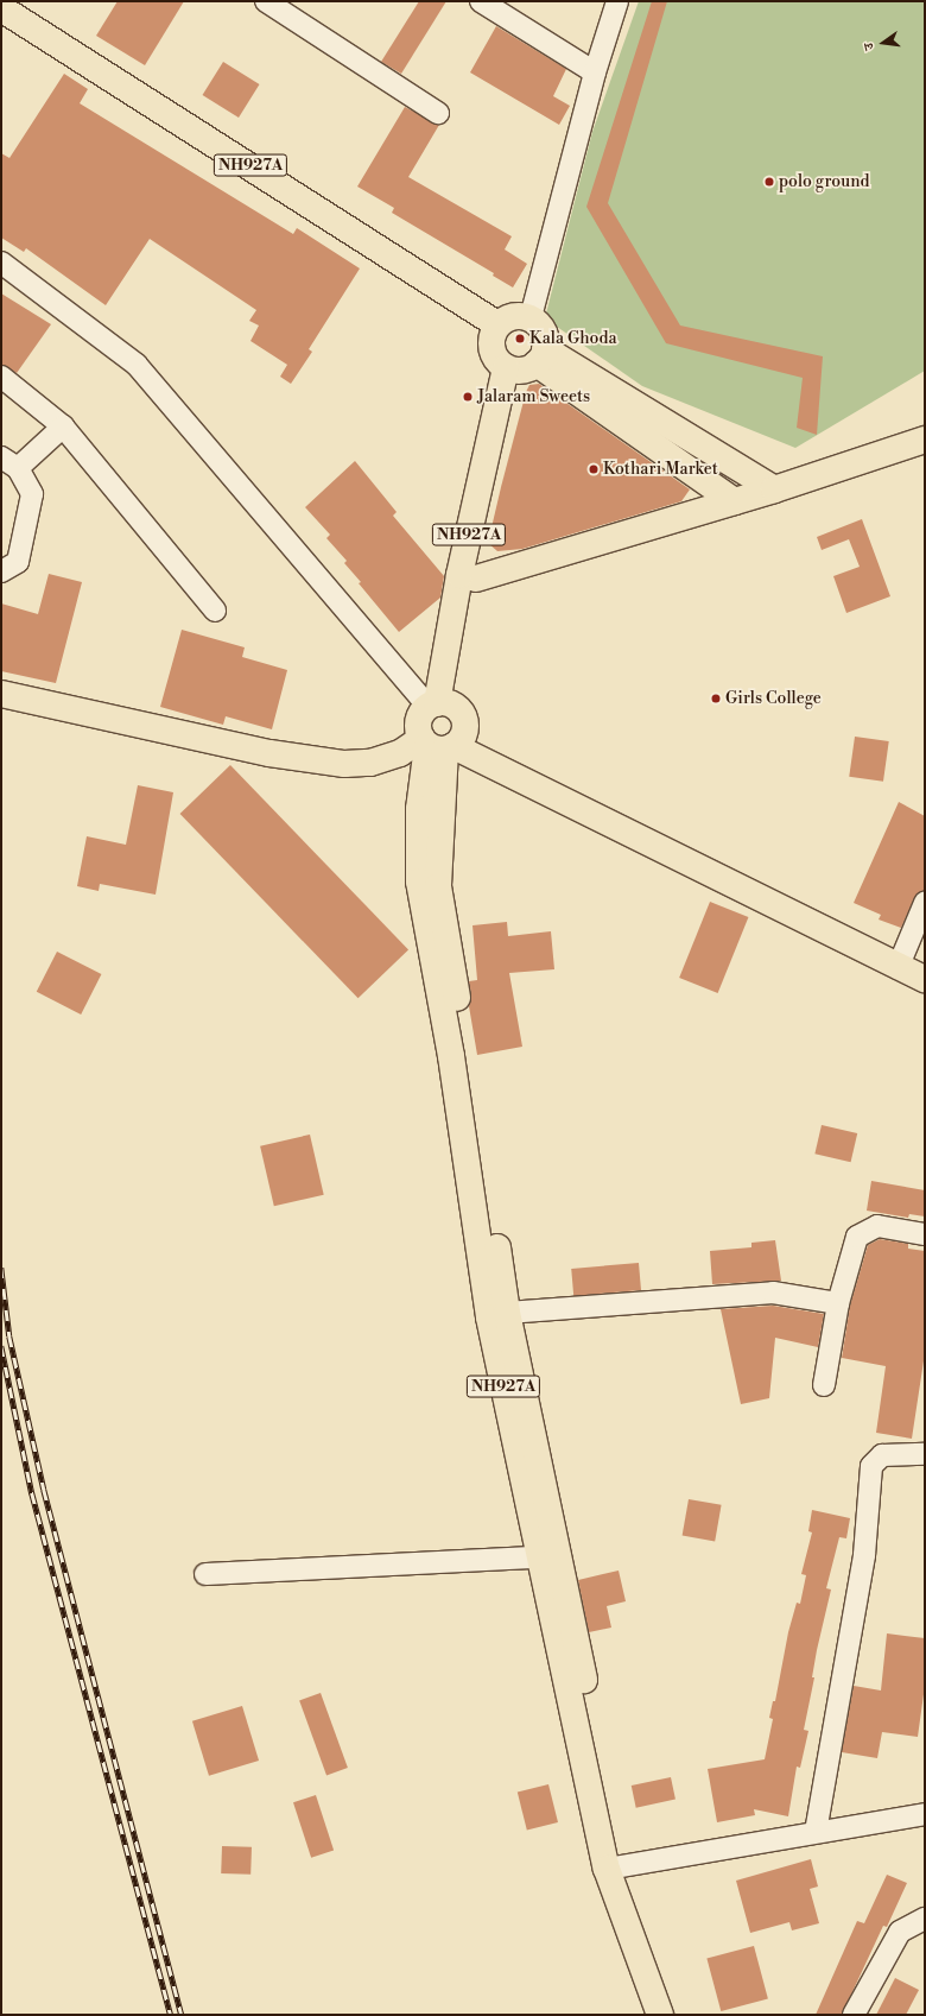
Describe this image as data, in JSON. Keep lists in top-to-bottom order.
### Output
{
  "streets": {
    "main road": ["NH927A"]
  },
  "places": [
    "polo ground",
    "Kala Ghoda",
    "Jalaram Sweets",
    "Kothari Market",
    "Girls College"
  ],
  "north": "left"
}
